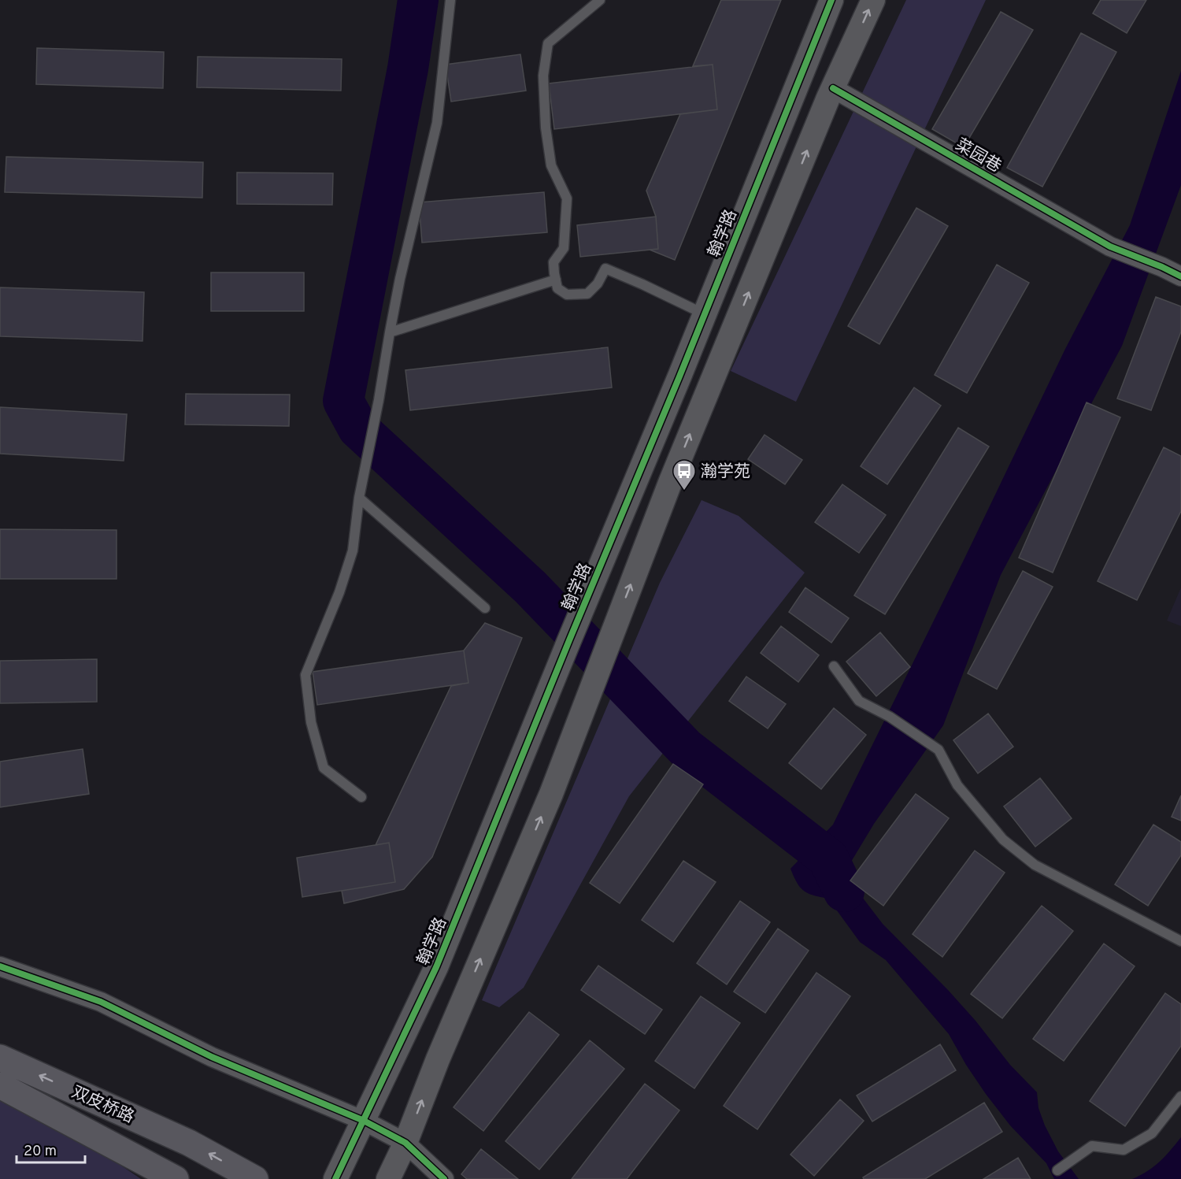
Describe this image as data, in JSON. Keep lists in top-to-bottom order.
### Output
{
  "streets": {
    "main road": ["双皮桥路"],
    "street": ["菜园巷", "翰学路"]
  },
  "places": {
    "bus stop": ["瀚学苑"]
  },
  "scale_bar": "20 m"
}
